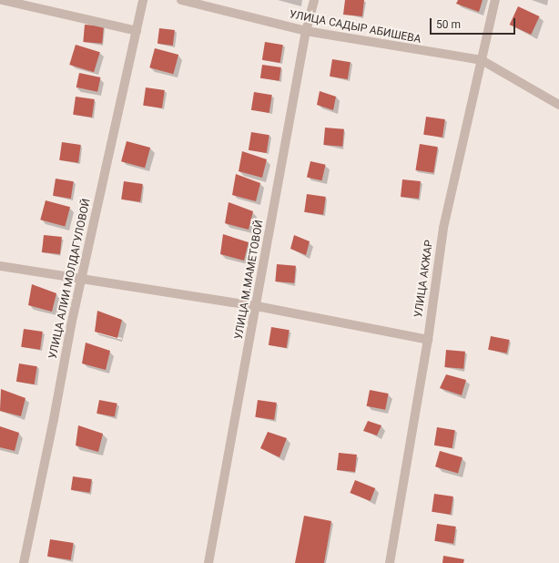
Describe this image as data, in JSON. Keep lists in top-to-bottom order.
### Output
{
  "streets": {
    "street": [
      "УЛИЦА САДЫР АБИШЕВА",
      "УЛИЦА АЛИИ МОЛДАГУЛОВОЙ",
      "УЛИЦА АКЖАР",
      "УЛИЦА М.МАМЕТОВОЙ"
    ]
  },
  "crossings": [
    ["УЛИЦА САДЫР АБИШЕВА", "УЛИЦА АКЖАР"],
    ["УЛИЦА САДЫР АБИШЕВА", "УЛИЦА М.МАМЕТОВОЙ"]
  ],
  "scale_bar": "50 m"
}
